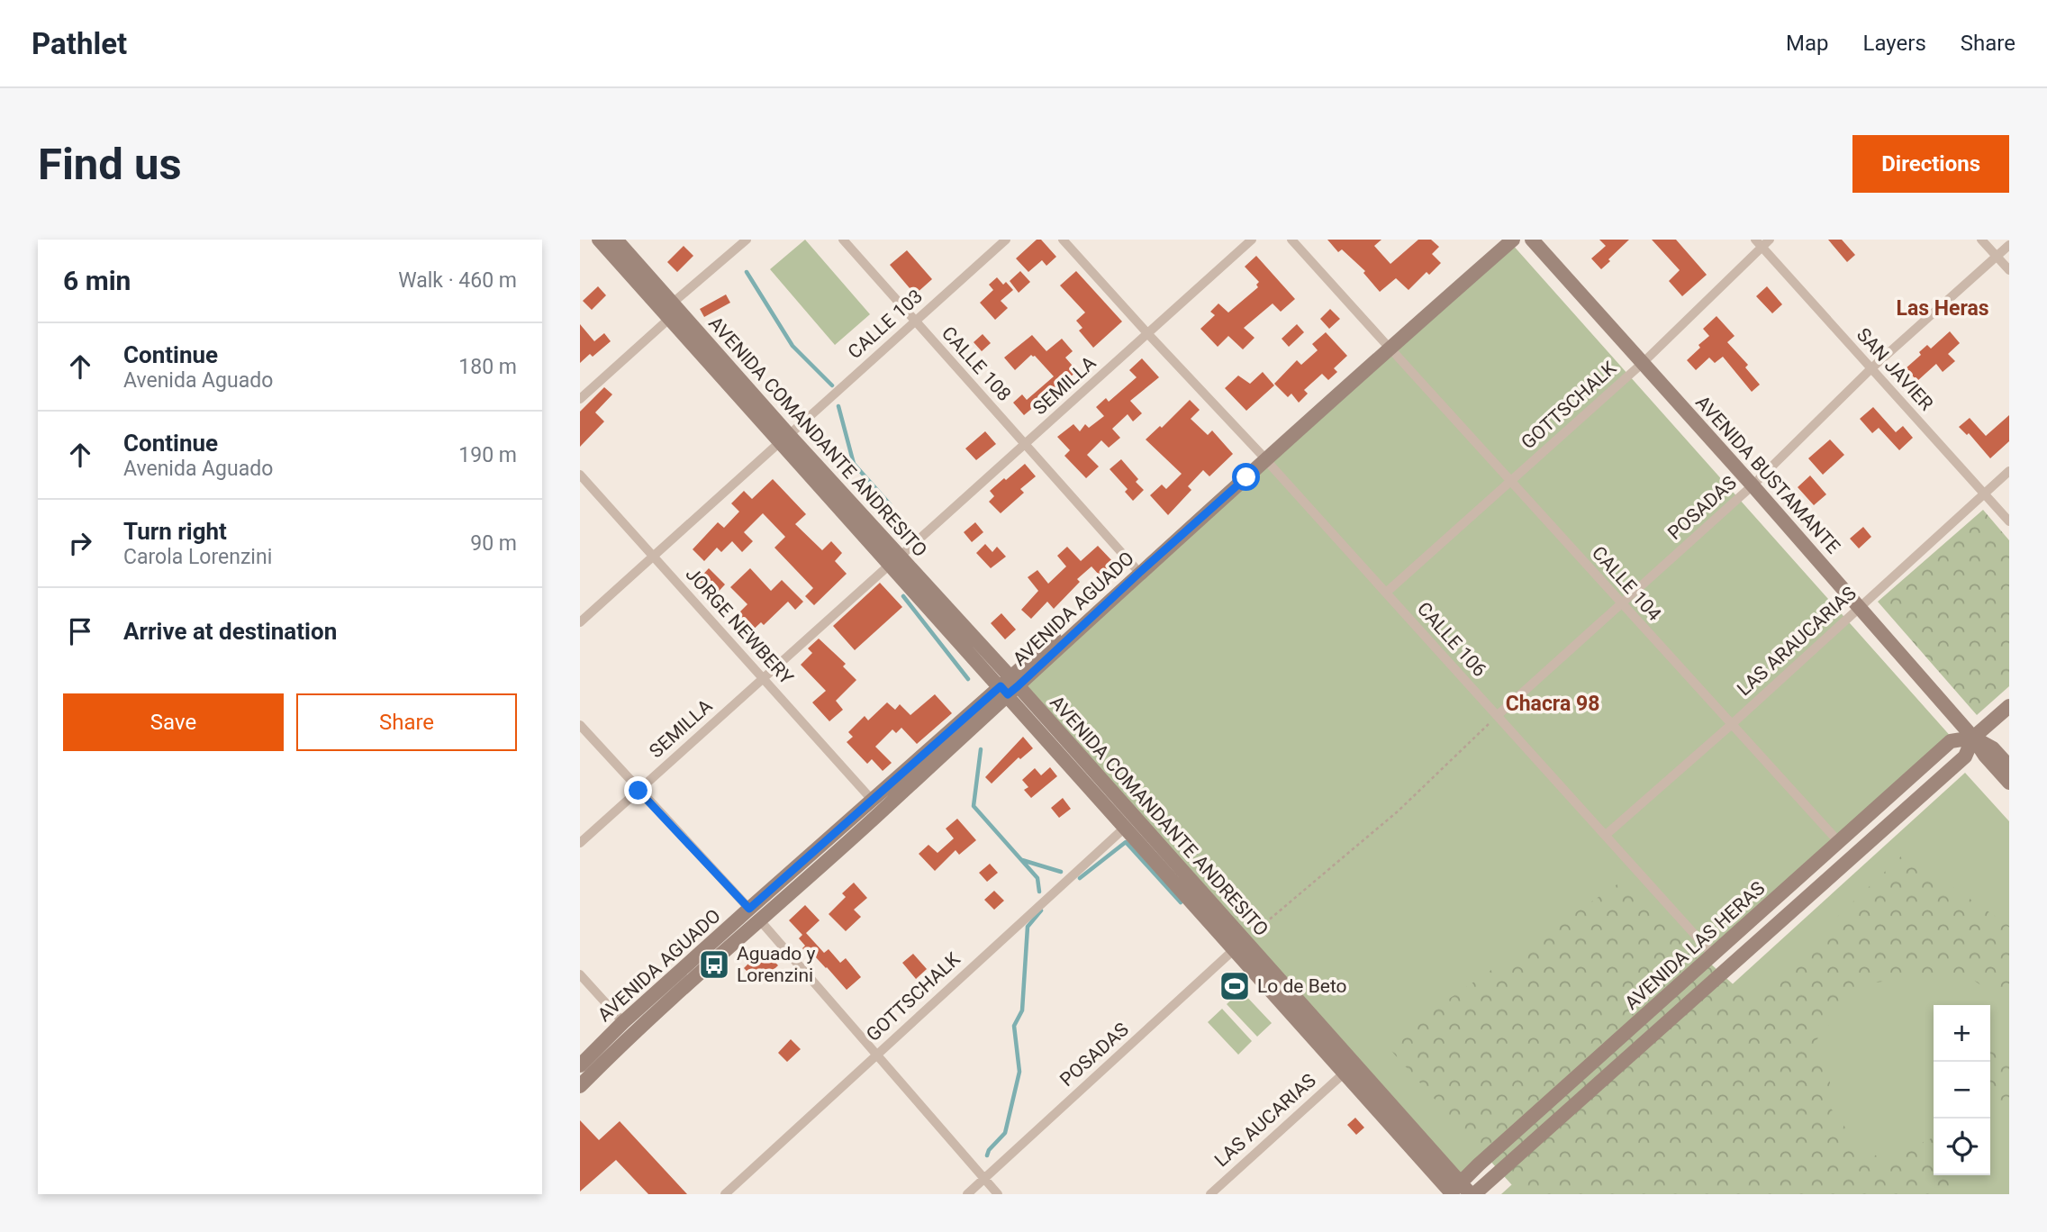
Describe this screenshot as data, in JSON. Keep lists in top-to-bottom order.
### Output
{
  "streets": {
    "main road": [
      "AVENIDA COMANDANTE ANDRESITO",
      "AVENIDA BUSTAMANTE",
      "AVENIDA AGUADO",
      "AVENIDA LAS HERAS"
    ],
    "street": [
      "CALLE 103",
      "CALLE 108",
      "SAN JAVIER",
      "SEMILLA",
      "GOTTSCHALK",
      "POSADAS",
      "CALLE 104",
      "JORGE NEWBERY",
      "CALLE 106",
      "LAS ARAUCARIAS",
      "LAS AUCARIAS"
    ]
  },
  "crossings": [
    ["CALLE 103", "CALLE 108"],
    ["CALLE 103", "AVENIDA COMANDANTE ANDRESITO"],
    ["CALLE 103", "JORGE NEWBERY"],
    ["CALLE 108", "SEMILLA"],
    ["CALLE 108", "AVENIDA AGUADO"],
    ["SAN JAVIER", "GOTTSCHALK"],
    ["SAN JAVIER", "POSADAS"],
    ["SAN JAVIER", "LAS ARAUCARIAS"],
    ["SEMILLA", "AVENIDA COMANDANTE ANDRESITO"],
    ["SEMILLA", "JORGE NEWBERY"],
    ["SEMILLA", "CALLE 106"],
    ["GOTTSCHALK", "AVENIDA COMANDANTE ANDRESITO"],
    ["GOTTSCHALK", "AVENIDA BUSTAMANTE"],
    ["GOTTSCHALK", "CALLE 104"],
    ["GOTTSCHALK", "CALLE 106"],
    ["AVENIDA COMANDANTE ANDRESITO", "POSADAS"],
    ["AVENIDA COMANDANTE ANDRESITO", "AVENIDA AGUADO"],
    ["AVENIDA COMANDANTE ANDRESITO", "AVENIDA LAS HERAS"],
    ["AVENIDA COMANDANTE ANDRESITO", "LAS AUCARIAS"],
    ["AVENIDA BUSTAMANTE", "POSADAS"],
    ["AVENIDA BUSTAMANTE", "LAS ARAUCARIAS"],
    ["AVENIDA BUSTAMANTE", "AVENIDA LAS HERAS"],
    ["POSADAS", "CALLE 104"],
    ["POSADAS", "CALLE 106"],
    ["CALLE 104", "AVENIDA AGUADO"],
    ["CALLE 104", "LAS ARAUCARIAS"],
    ["CALLE 104", "AVENIDA LAS HERAS"],
    ["AVENIDA AGUADO", "JORGE NEWBERY"],
    ["AVENIDA AGUADO", "CALLE 106"],
    ["CALLE 106", "LAS ARAUCARIAS"],
    ["CALLE 106", "AVENIDA LAS HERAS"]
  ],
  "districts": ["Las Heras", "Chacra 98"],
  "places": {
    "bus stop": ["Aguado y Lorenzini"],
    "sports": ["Lo de Beto"]
  },
  "page": {
    "header": "Pathlet",
    "nav": ["Map", "Layers", "Share"],
    "buttons": [
      "Directions",
      ["Save", "Share"]
    ],
    "title": "Find us",
    "heading": ["6 min", "Walk · 460 m"],
    "list": [
      ["Continue", "Avenida Aguado", "180 m"],
      ["Continue", "Avenida Aguado", "190 m"],
      ["Turn right", "Carola Lorenzini", "90 m"],
      "Arrive at destination"
    ],
    "map_buttons": ["+", "−"]
  }
}
